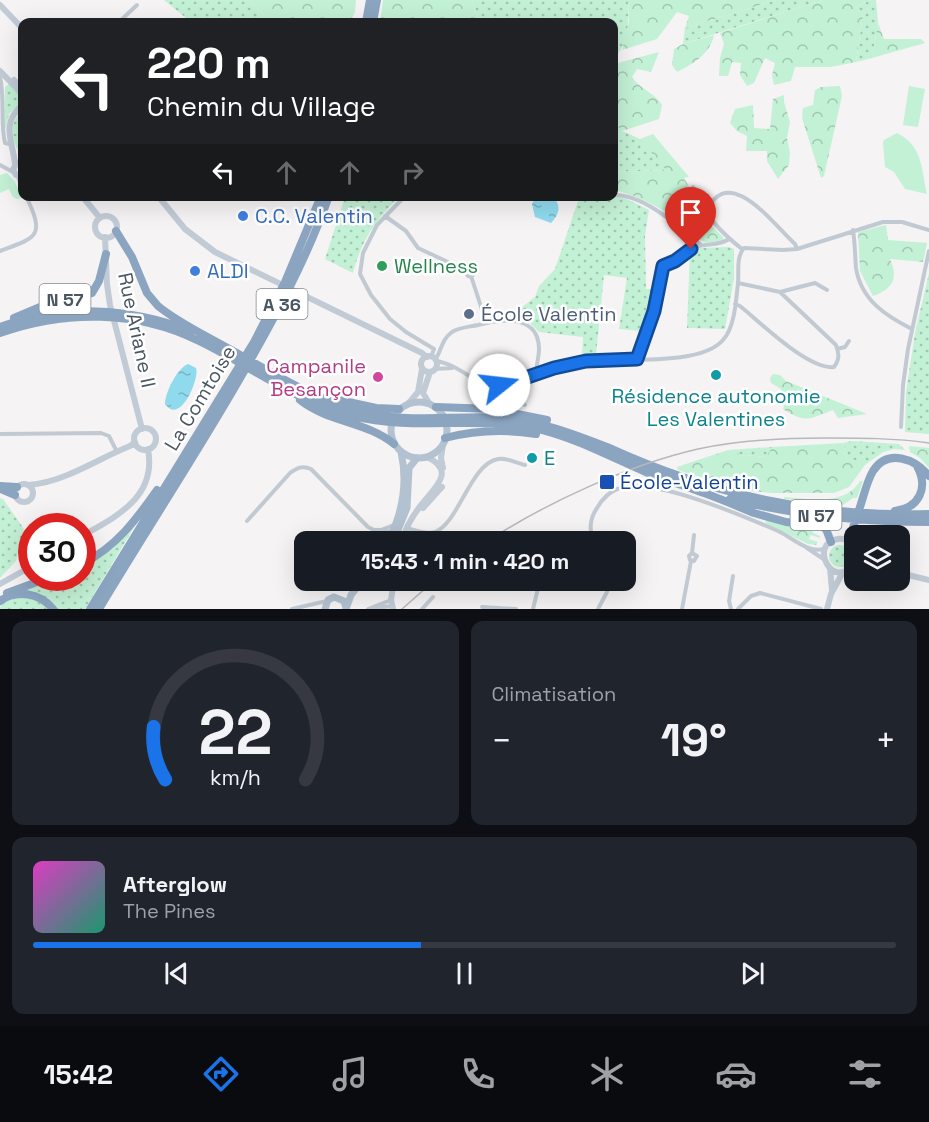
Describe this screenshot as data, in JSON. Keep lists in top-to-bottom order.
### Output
{
  "streets": {
    "highway": ["N 57", "A 36", "La Comtoise"],
    "main road": ["Rue Ariane II"]
  },
  "crossings": [
    ["N 57", "Rue Ariane II"],
    ["A 36", "La Comtoise"]
  ],
  "places": {
    "other": [
      "C.C. Valentin",
      "Wellness",
      "ALDI",
      "École Valentin",
      "Résidence autonomie Les Valentines",
      "Campanile Besançon",
      "E"
    ],
    "transit": ["École-Valentin"]
  },
  "page": {
    "turn": ["220 m", "Chemin du Village"],
    "limit": "30",
    "trip": "15:43 · 1 min · 420 m",
    "tile": "Climatisation",
    "heat": ["−", "19°", "+"],
    "song": ["Afterglow", "The Pines"],
    "tabs": "15:42",
    "gauge": ["22", "km/h"]
  }
}
